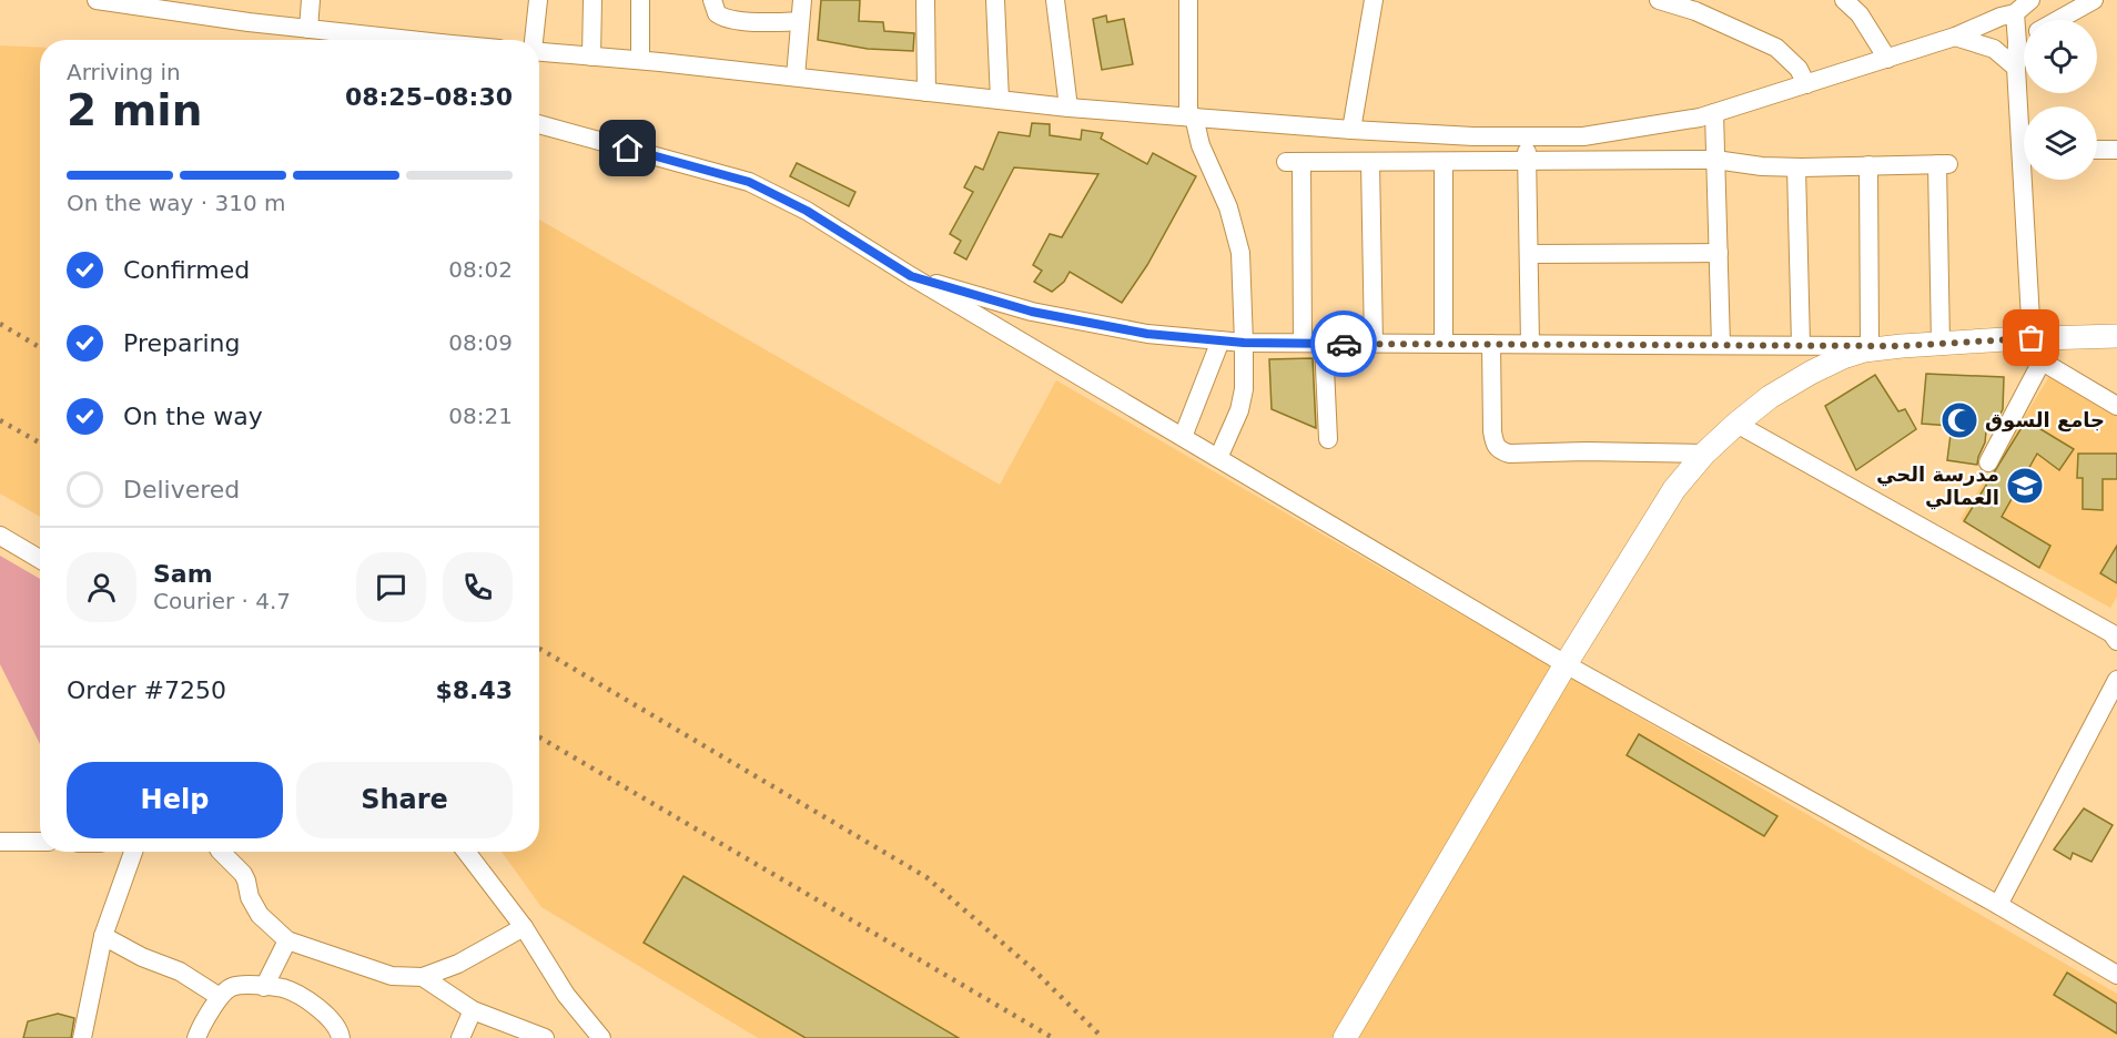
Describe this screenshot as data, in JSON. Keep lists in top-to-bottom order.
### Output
{
  "places": {
    "mosque": ["جامع السوق"],
    "school or university": ["مدرسة الحي العمالي"]
  },
  "page": {
    "heading": ["2 min", "Arriving in", "08:25–08:30"],
    "panel": [
      "Sam",
      "Courier · 4.7",
      "Order #7250",
      "$8.43"
    ],
    "bar": "On the way · 310 m",
    "list": [
      ["Confirmed", "08:02"],
      ["Preparing", "08:09"],
      ["On the way", "08:21"],
      "Delivered"
    ],
    "buttons": ["Help", "Share"]
  }
}
